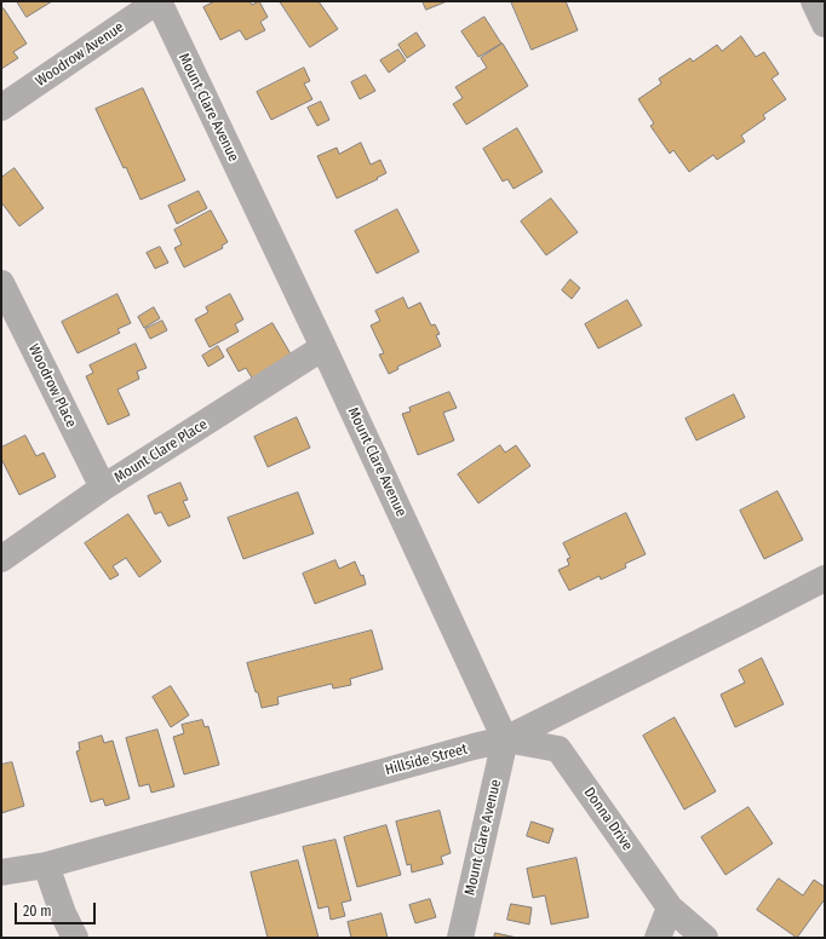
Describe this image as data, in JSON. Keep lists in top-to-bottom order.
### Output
{
  "streets": {
    "street": [
      "Woodrow Avenue",
      "Mount Clare Avenue",
      "Woodrow Place",
      "Mount Clare Place",
      "Hillside Street",
      "Donna Drive"
    ]
  },
  "crossings": [
    ["Woodrow Avenue", "Mount Clare Avenue"],
    ["Mount Clare Avenue", "Mount Clare Place"],
    ["Mount Clare Avenue", "Hillside Street"],
    ["Mount Clare Avenue", "Donna Drive"],
    ["Woodrow Place", "Mount Clare Place"],
    ["Hillside Street", "Donna Drive"]
  ],
  "scale_bar": "20 m"
}
